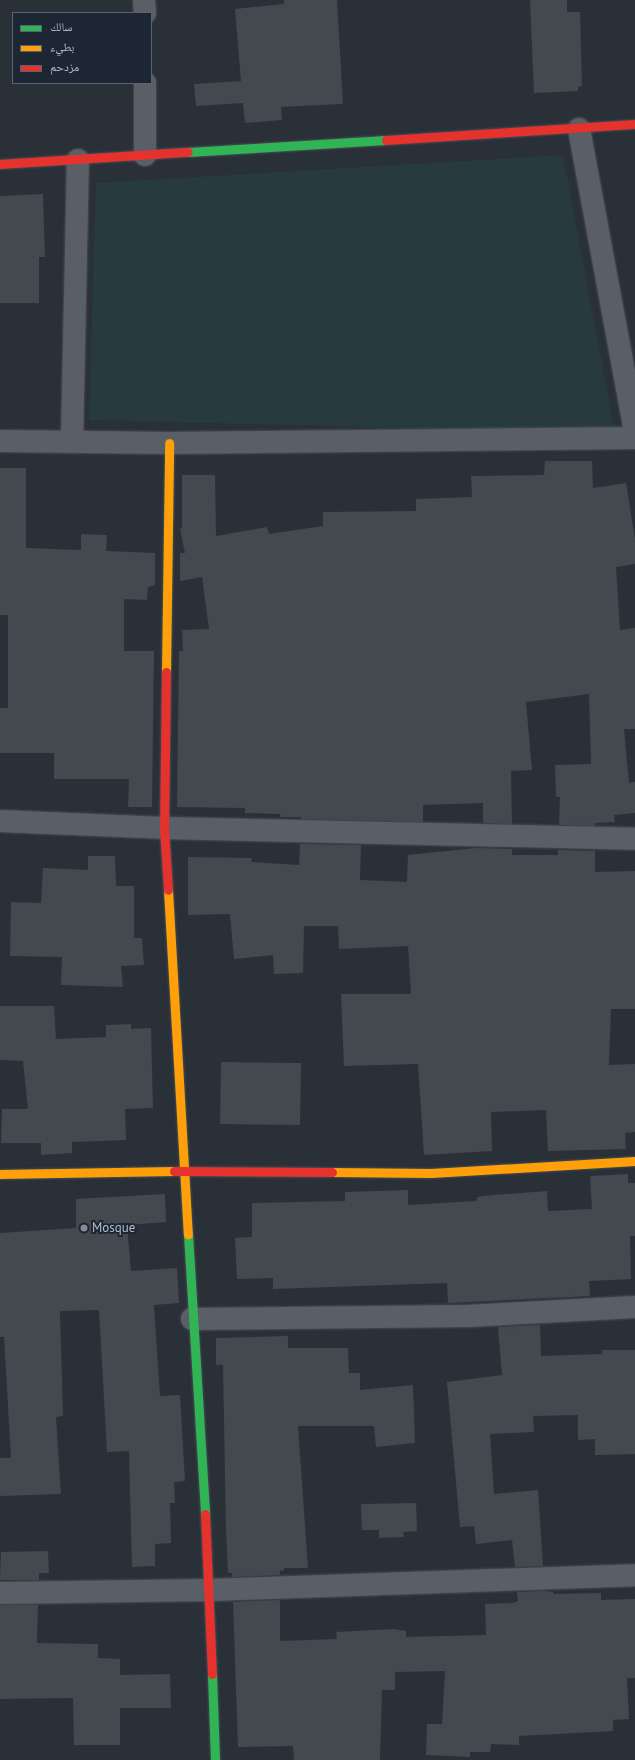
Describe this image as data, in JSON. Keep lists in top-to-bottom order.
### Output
{
  "places": ["Mosque"],
  "legend": ["سالك", "بطيء", "مزدحم"]
}
